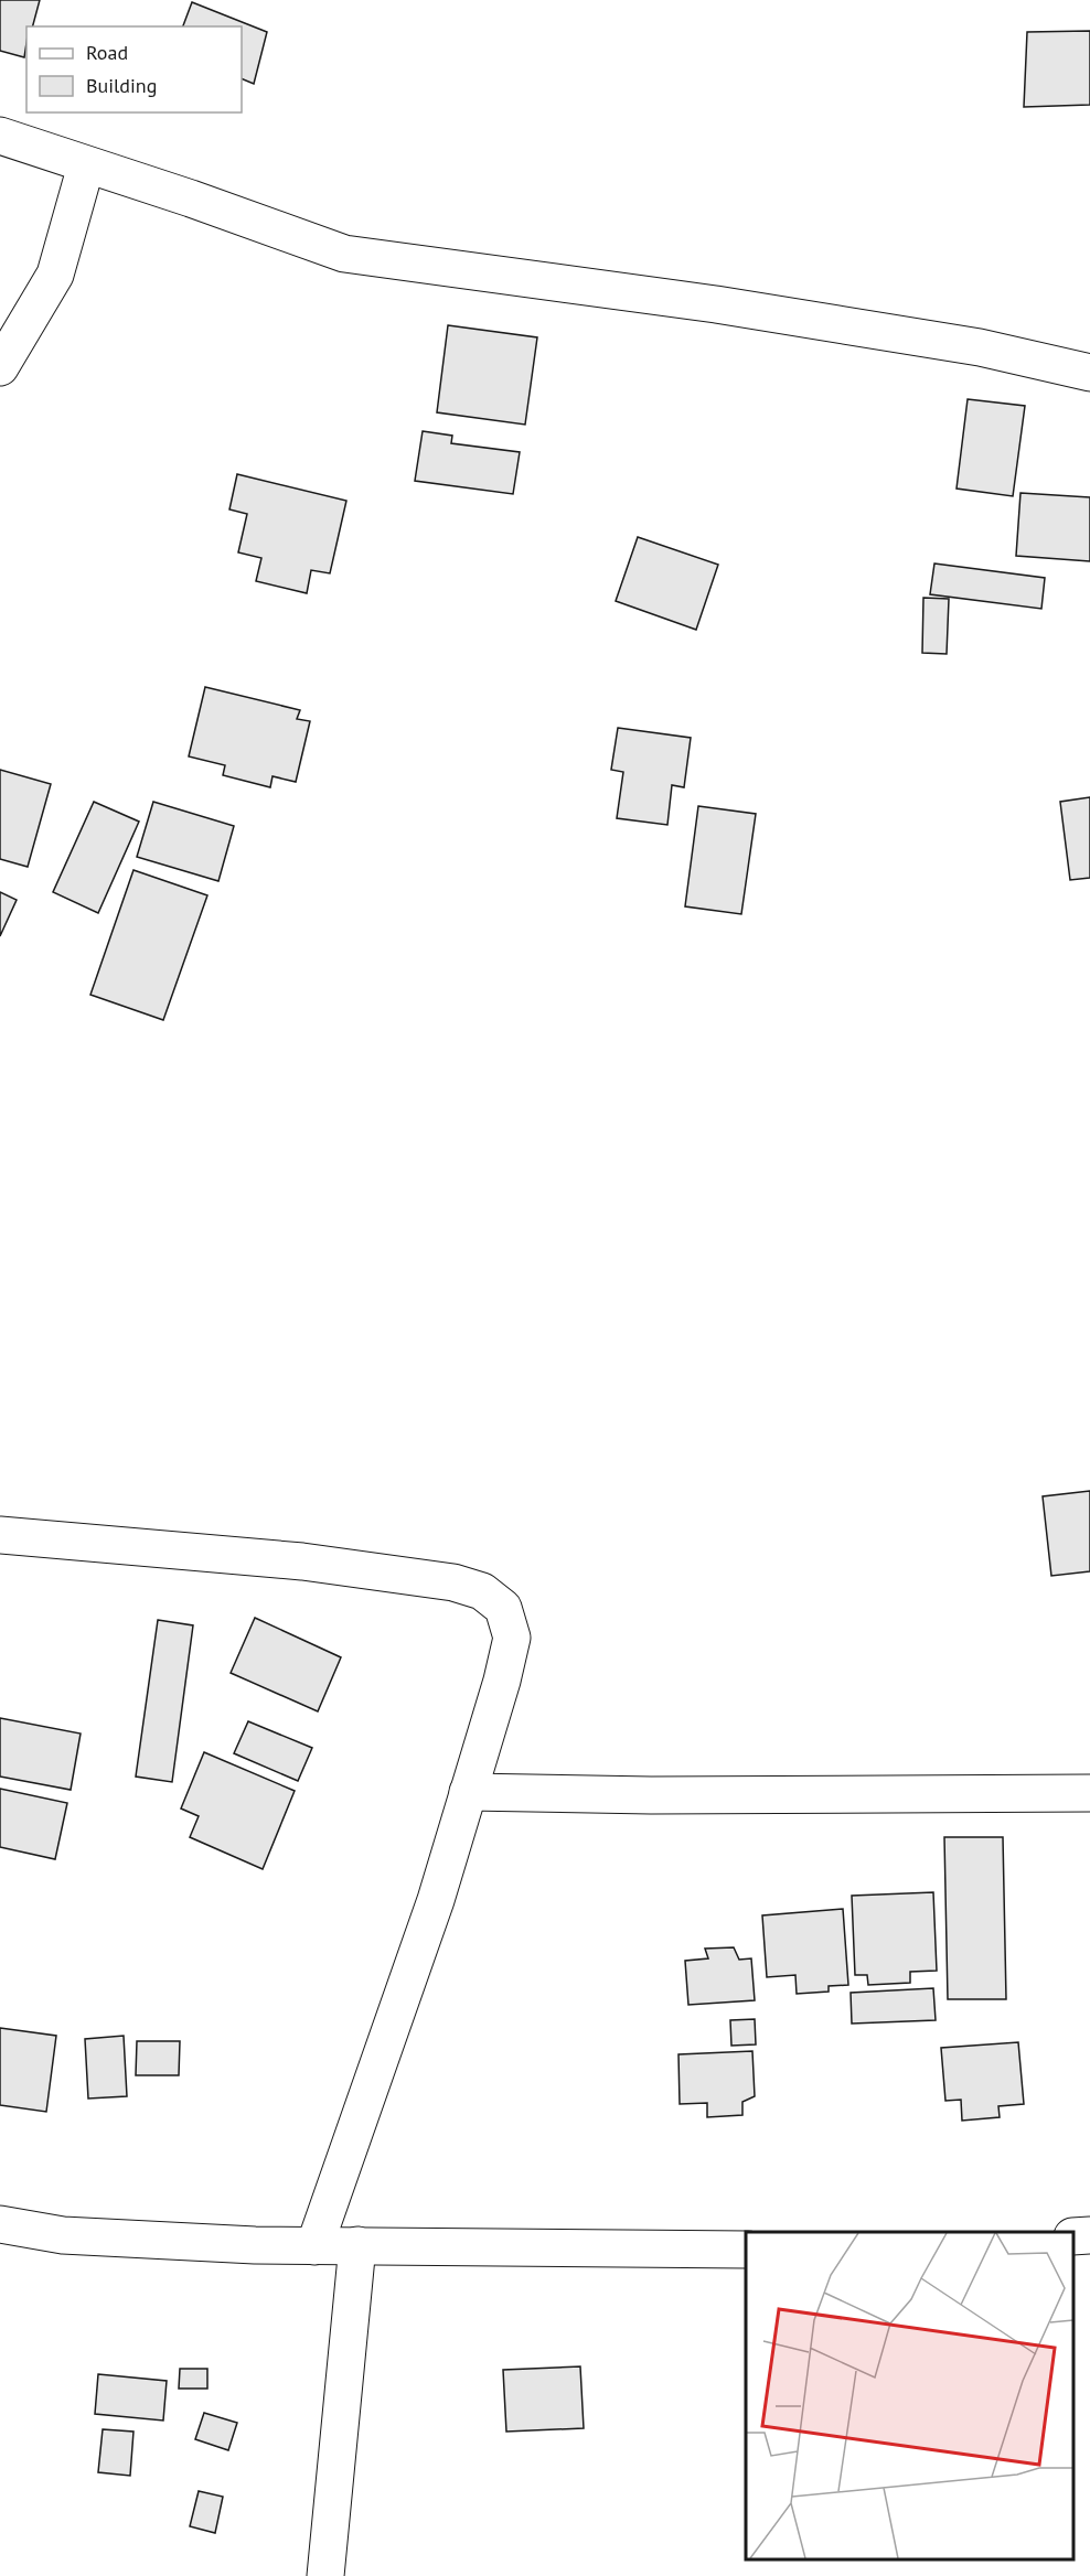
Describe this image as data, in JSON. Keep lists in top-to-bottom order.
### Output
{
  "legend": ["Road", "Building"]
}
